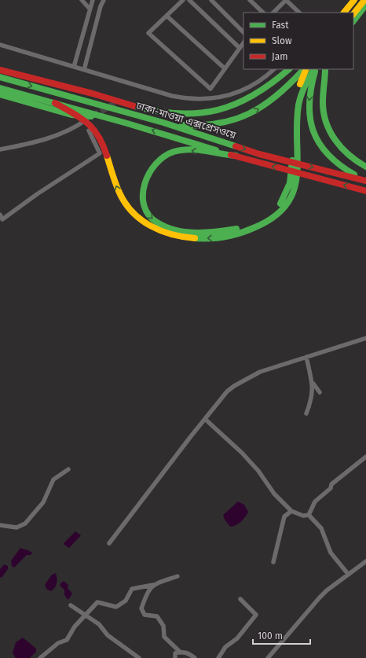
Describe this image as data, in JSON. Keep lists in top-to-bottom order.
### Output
{
  "streets": {
    "main road": ["ঢাকা-মাওয়া এক্সপ্রেসওয়ে"]
  },
  "legend": ["Fast", "Slow", "Jam"],
  "scale_bar": "100 m"
}
